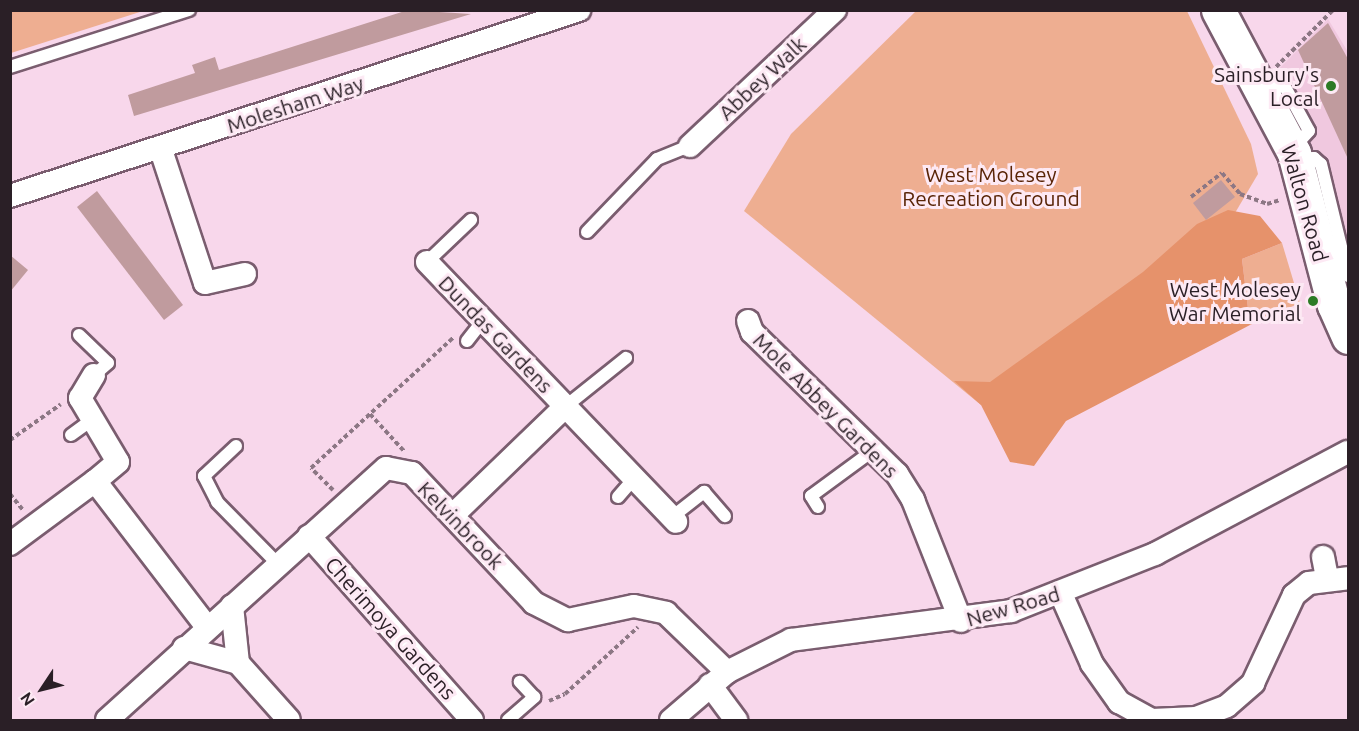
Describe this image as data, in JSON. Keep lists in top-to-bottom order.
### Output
{
  "streets": {
    "main road": ["Walton Road"],
    "street": [
      "Abbey Walk",
      "Molesham Way",
      "Dundas Gardens",
      "Mole Abbey Gardens",
      "Kelvinbrook",
      "New Road",
      "Cherimoya Gardens"
    ]
  },
  "crossings": [
    ["Dundas Gardens", "Kelvinbrook"],
    ["Mole Abbey Gardens", "New Road"],
    ["Kelvinbrook", "New Road"],
    ["Kelvinbrook", "Cherimoya Gardens"]
  ],
  "parks": ["West Molesey Recreation Ground"],
  "places": ["Sainsbury's Local", "West Molesey War Memorial"],
  "north": "bottom left"
}
